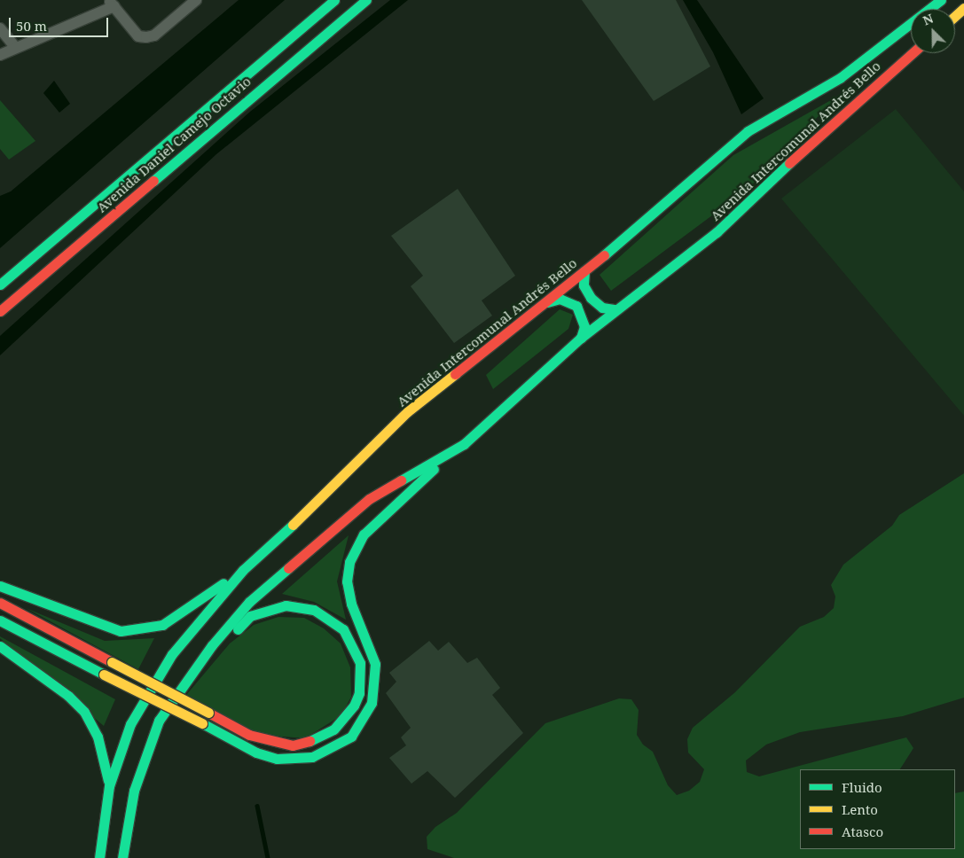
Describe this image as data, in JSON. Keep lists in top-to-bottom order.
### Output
{
  "streets": {
    "main road": ["Avenida Intercomunal Andrés Bello", "Avenida Daniel Camejo Octavio"]
  },
  "legend": ["Fluido", "Lento", "Atasco"],
  "scale_bar": "50 m",
  "north": "top left"
}
